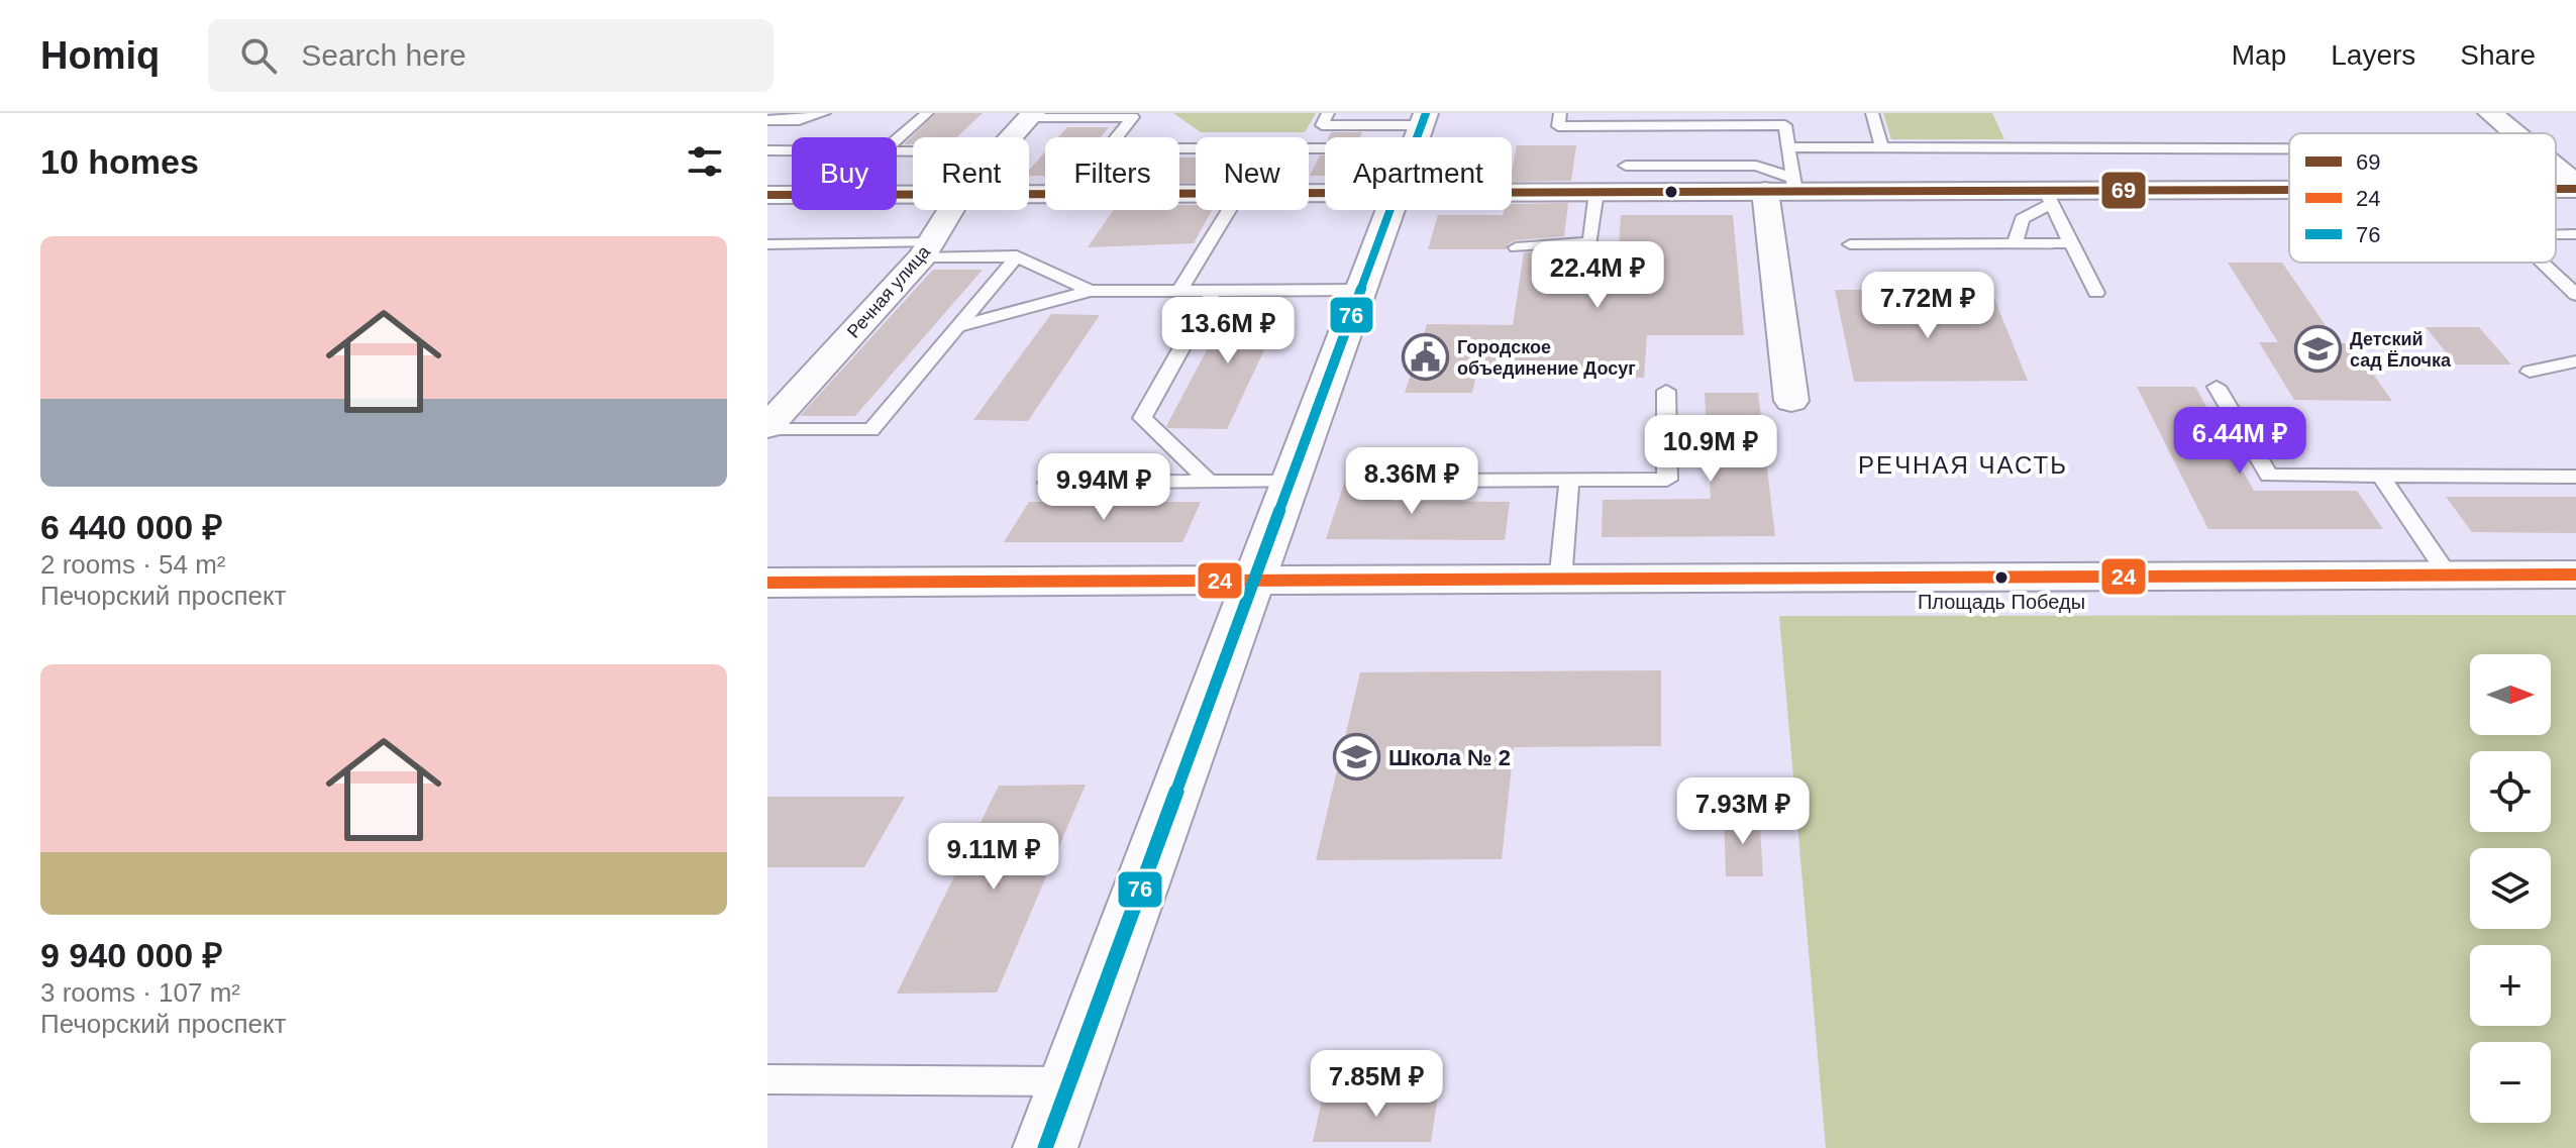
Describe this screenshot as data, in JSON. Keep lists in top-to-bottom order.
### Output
{
  "streets": {
    "street": ["Речная улица"]
  },
  "districts": ["РЕЧНАЯ ЧАСТЬ"],
  "places": {
    "school or university": ["Детский сад Ёлочка", "Школа № 2"],
    "public building": ["Городское объединение Досуг"],
    "other": ["Площадь Победы"]
  },
  "lines": ["transit line 76", "transit line 69", "transit line 24"],
  "legend": ["69", "24", "76"],
  "north": "right",
  "page": {
    "header": "Homiq",
    "search": "Search here",
    "nav": ["Map", "Layers", "Share"],
    "heading": "10 homes",
    "chip": [
      "Buy",
      "Rent",
      "Filters",
      "New",
      "Apartment"
    ],
    "list": [
      {
        "name": "6 440 000 ₽",
        "note": "2 rooms · 54 m² · Печорский проспект"
      },
      {
        "name": "9 940 000 ₽",
        "note": "3 rooms · 107 m² · Печорский проспект"
      }
    ],
    "price": [
      "22.4M ₽",
      "7.72M ₽",
      "13.6M ₽",
      "6.44M ₽",
      "10.9M ₽",
      "8.36M ₽",
      "9.94M ₽",
      "7.93M ₽",
      "9.11M ₽",
      "7.85M ₽"
    ],
    "map_buttons": ["+", "−"]
  }
}
